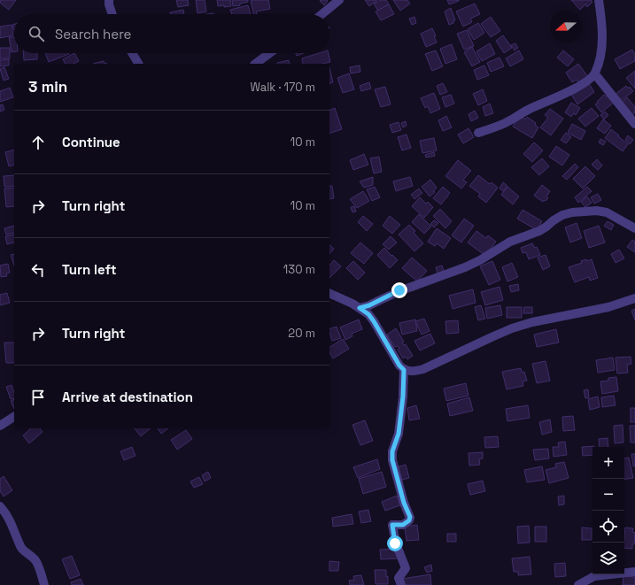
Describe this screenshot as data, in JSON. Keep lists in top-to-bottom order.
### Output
{
  "north": "left",
  "page": {
    "search": "Search here",
    "heading": ["3 min", "Walk · 170 m"],
    "list": [
      ["Continue", "10 m"],
      ["Turn right", "10 m"],
      ["Turn left", "130 m"],
      ["Turn right", "20 m"],
      "Arrive at destination"
    ],
    "map_buttons": ["+", "−"]
  }
}
